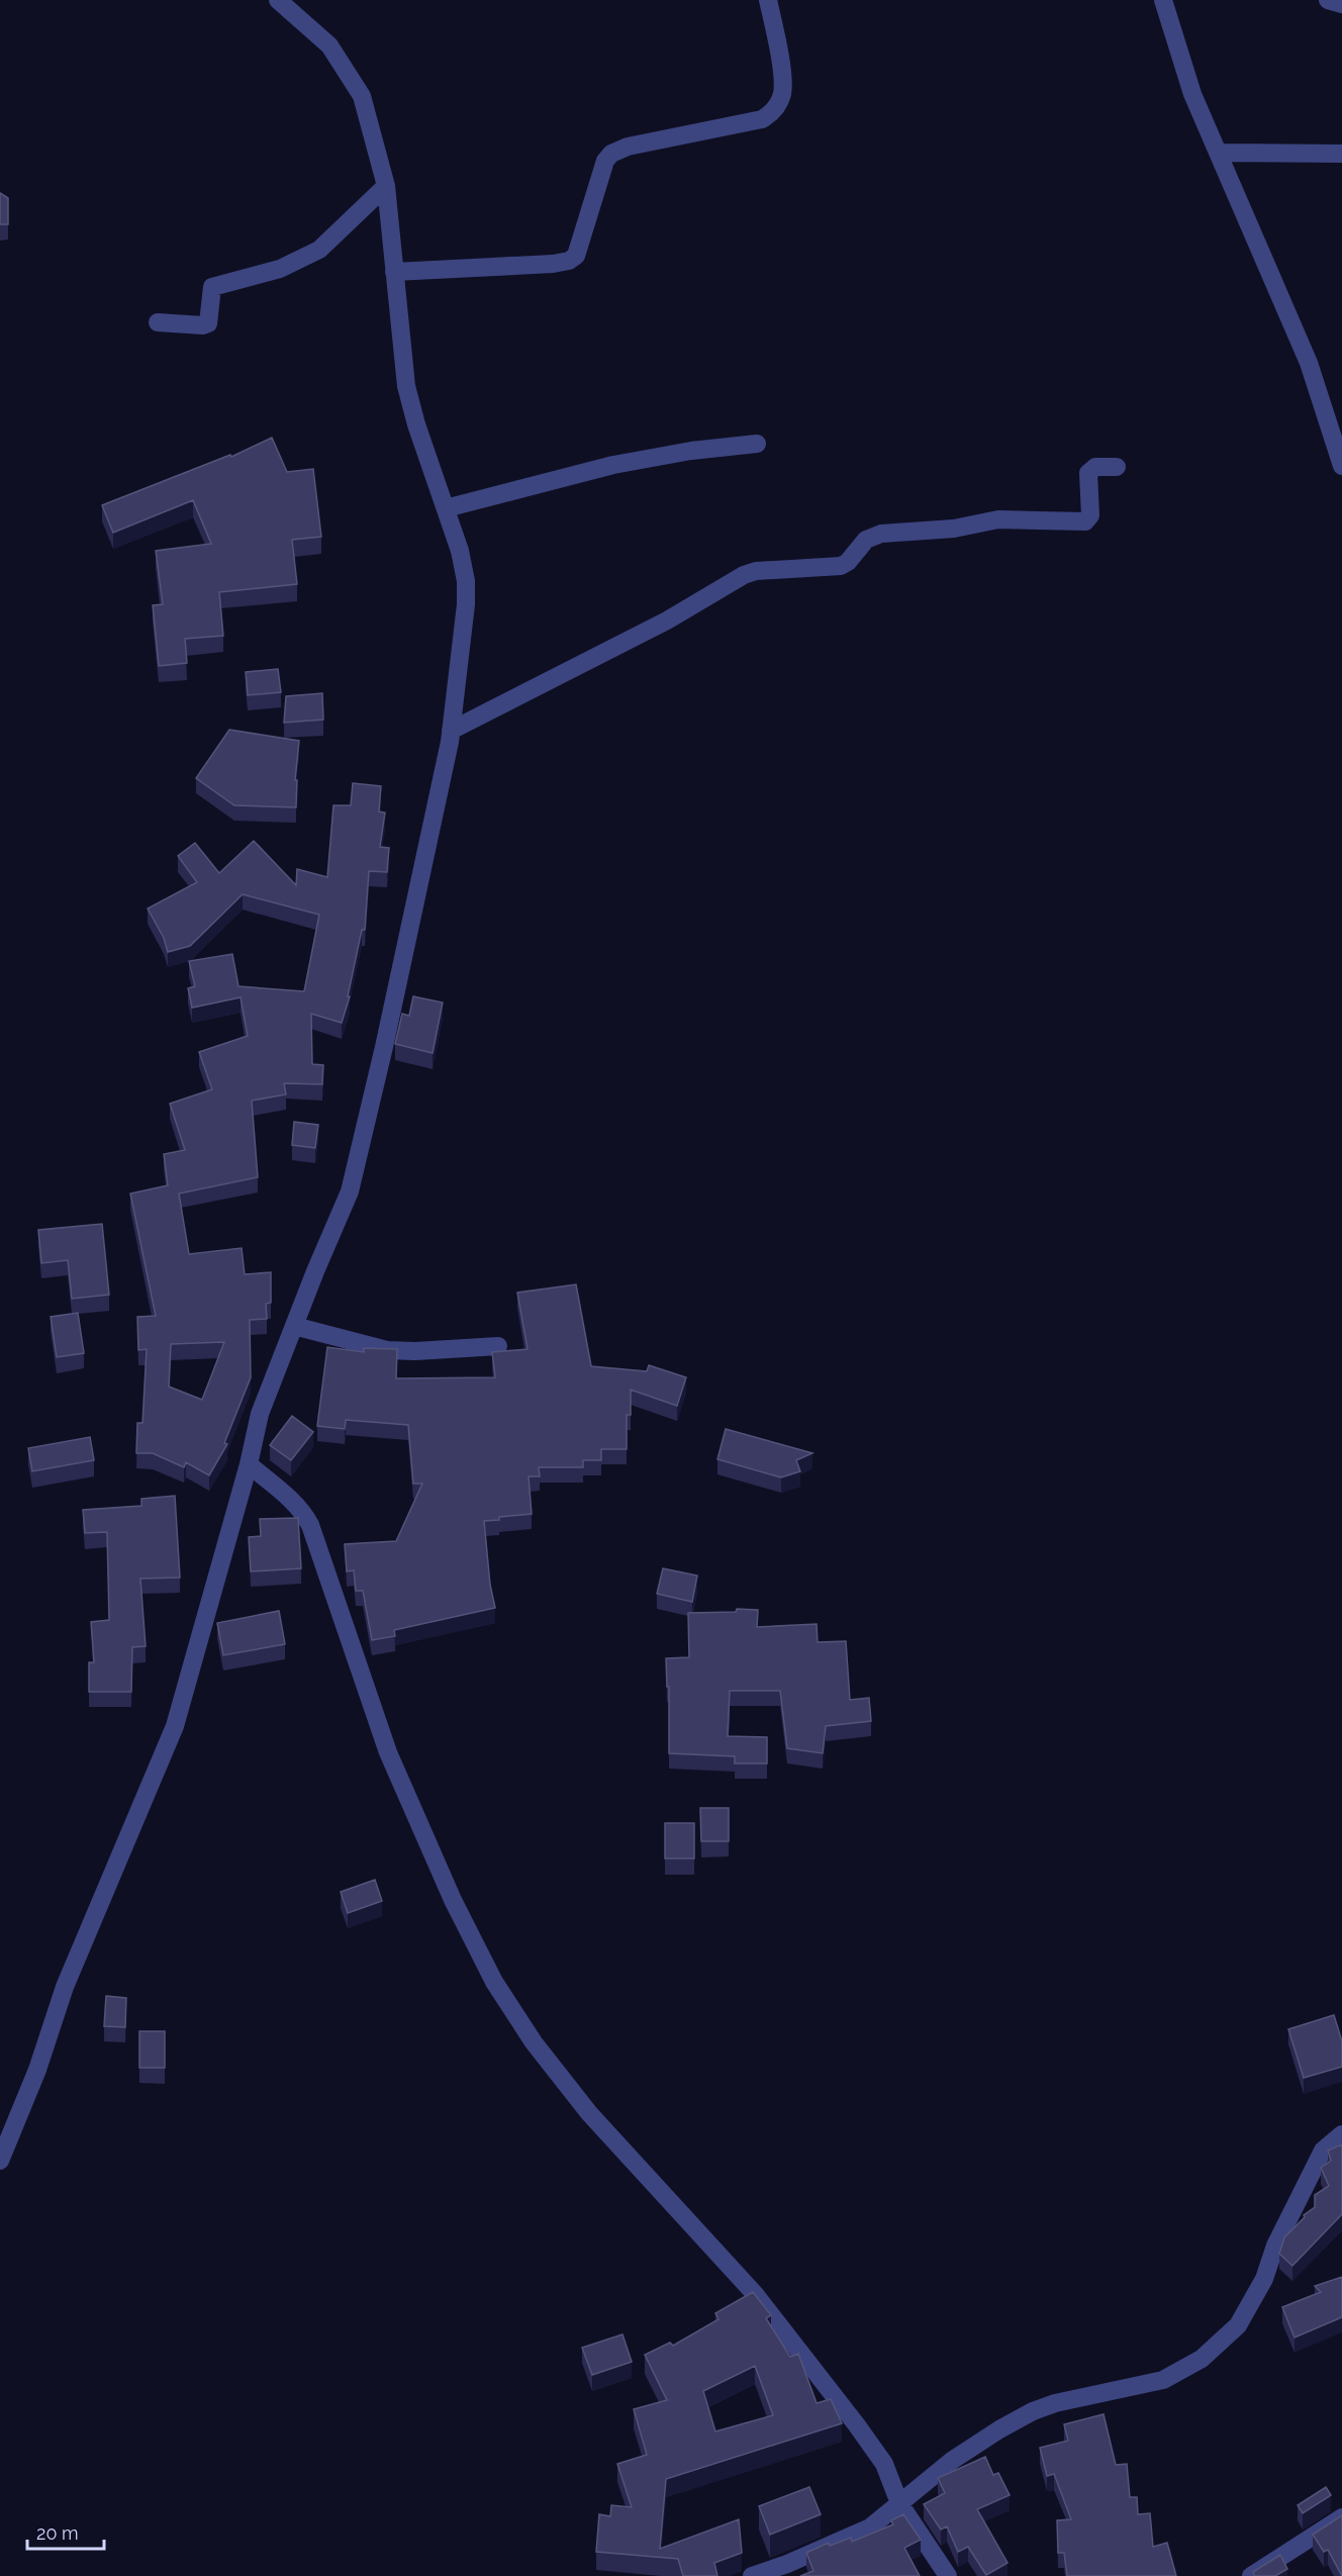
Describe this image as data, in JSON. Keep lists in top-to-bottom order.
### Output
{
  "scale_bar": "20 m"
}
